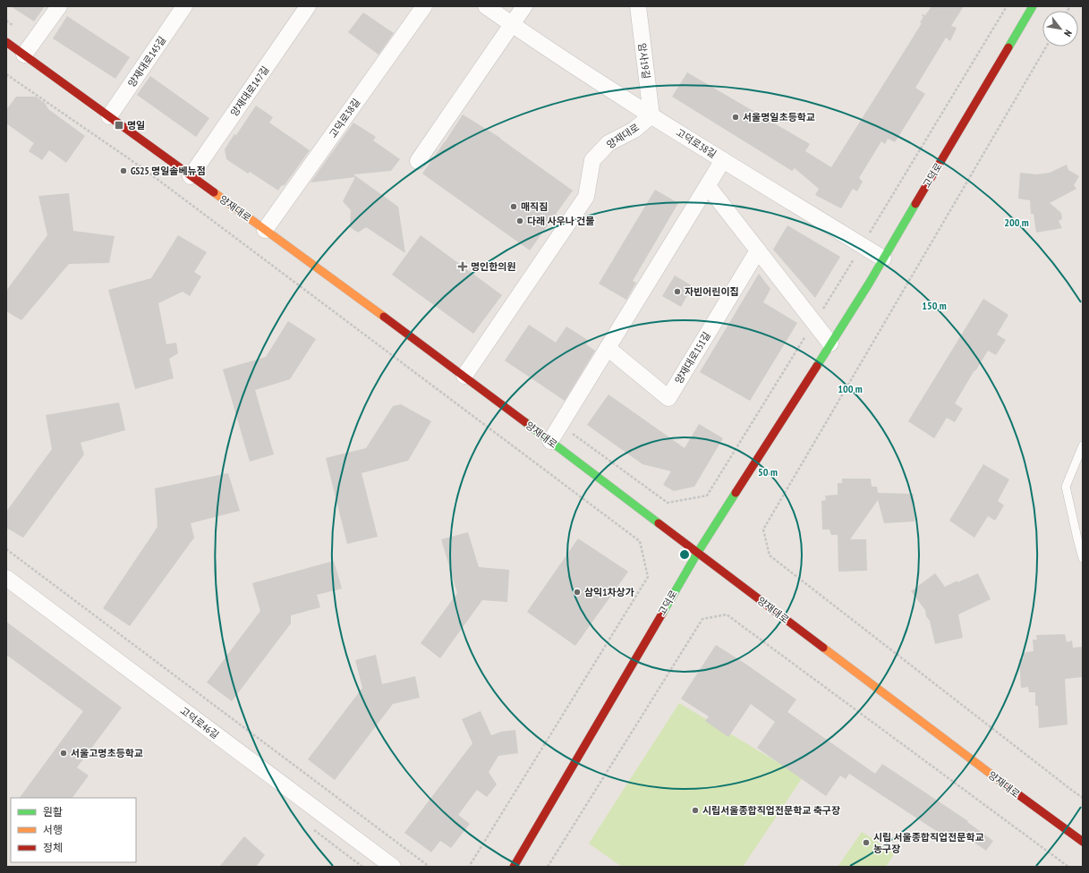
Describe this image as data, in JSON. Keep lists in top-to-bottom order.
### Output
{
  "streets": {
    "main road": ["양재대로", "고덕로"],
    "street": [
      "암사19길",
      "양재대로145길",
      "양재대로147길",
      "고덕로38길",
      "양재대로151길",
      "고덕로46길"
    ]
  },
  "crossings": [
    ["암사19길", "고덕로38길"],
    ["암사19길", "양재대로"],
    ["양재대로145길", "양재대로"],
    ["양재대로147길", "양재대로"],
    ["고덕로38길", "양재대로"],
    ["고덕로38길", "고덕로"],
    ["양재대로", "고덕로"]
  ],
  "places": {
    "other": [
      "서울명일초등학교",
      "GS25 명일솔베뉴점",
      "매직짐",
      "다래 사우나 건물",
      "자빈어린이집",
      "삼익1차상가",
      "서울고명초등학교",
      "시립서울종합직업전문학교 축구장",
      "시립 서울종합직업전문학교 농구장"
    ],
    "transit": ["명일"],
    "health": ["명인한의원"]
  },
  "legend": ["원활", "서행", "정체"],
  "north": "bottom right",
  "rings": [
    "200 m",
    "150 m",
    "100 m",
    "50 m"
  ]
}
